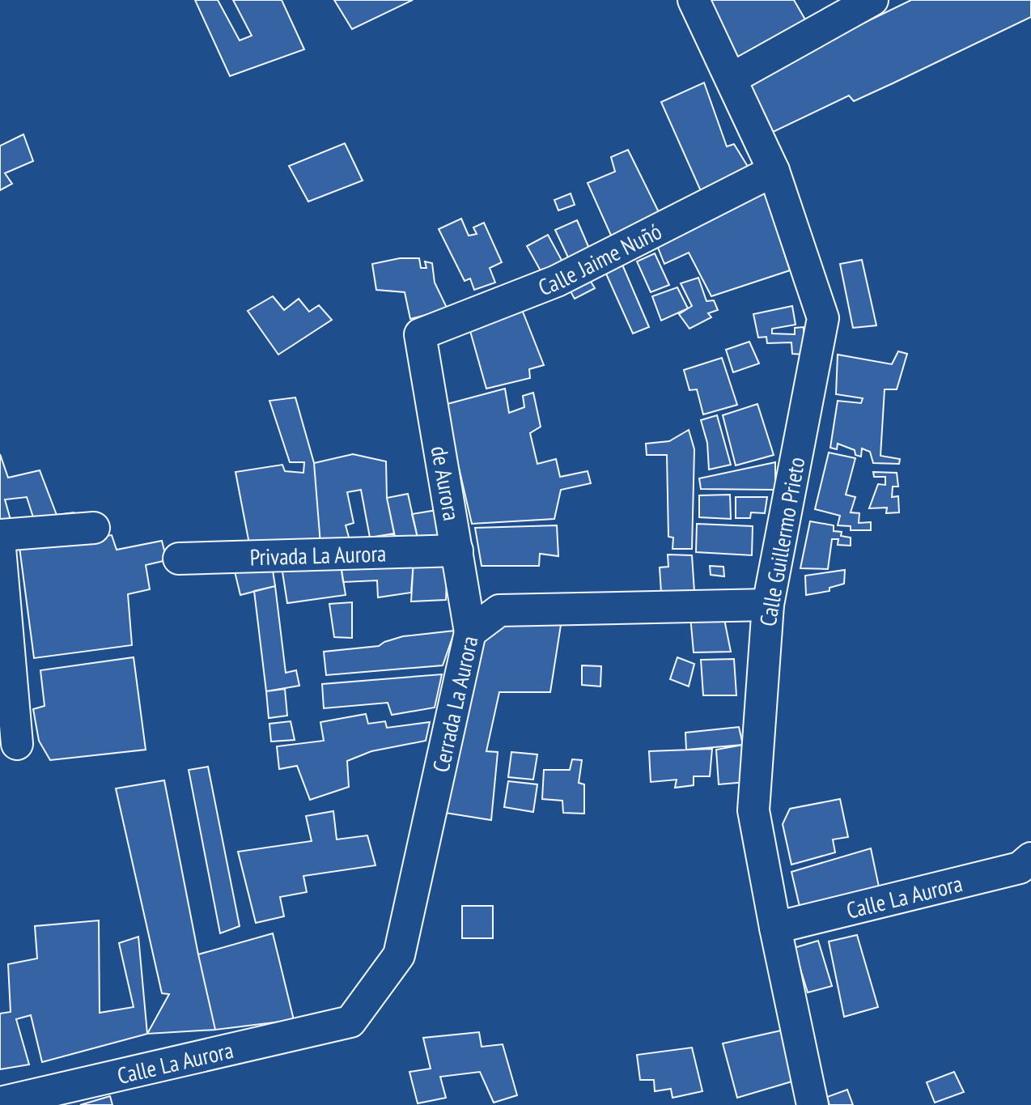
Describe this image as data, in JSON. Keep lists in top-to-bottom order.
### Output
{
  "streets": {
    "street": [
      "Calle Jaime Nuñó",
      "de Aurora",
      "Calle Guillermo Prieto",
      "Privada La Aurora",
      "Cerrada La Aurora",
      "Calle La Aurora"
    ]
  },
  "crossings": [
    ["Calle Jaime Nuñó", "de Aurora"],
    ["Calle Jaime Nuñó", "Calle Guillermo Prieto"],
    ["de Aurora", "Privada La Aurora"],
    ["de Aurora", "Cerrada La Aurora"],
    ["Calle Guillermo Prieto", "Cerrada La Aurora"],
    ["Calle Guillermo Prieto", "Calle La Aurora"],
    ["Cerrada La Aurora", "Calle La Aurora"]
  ]
}
